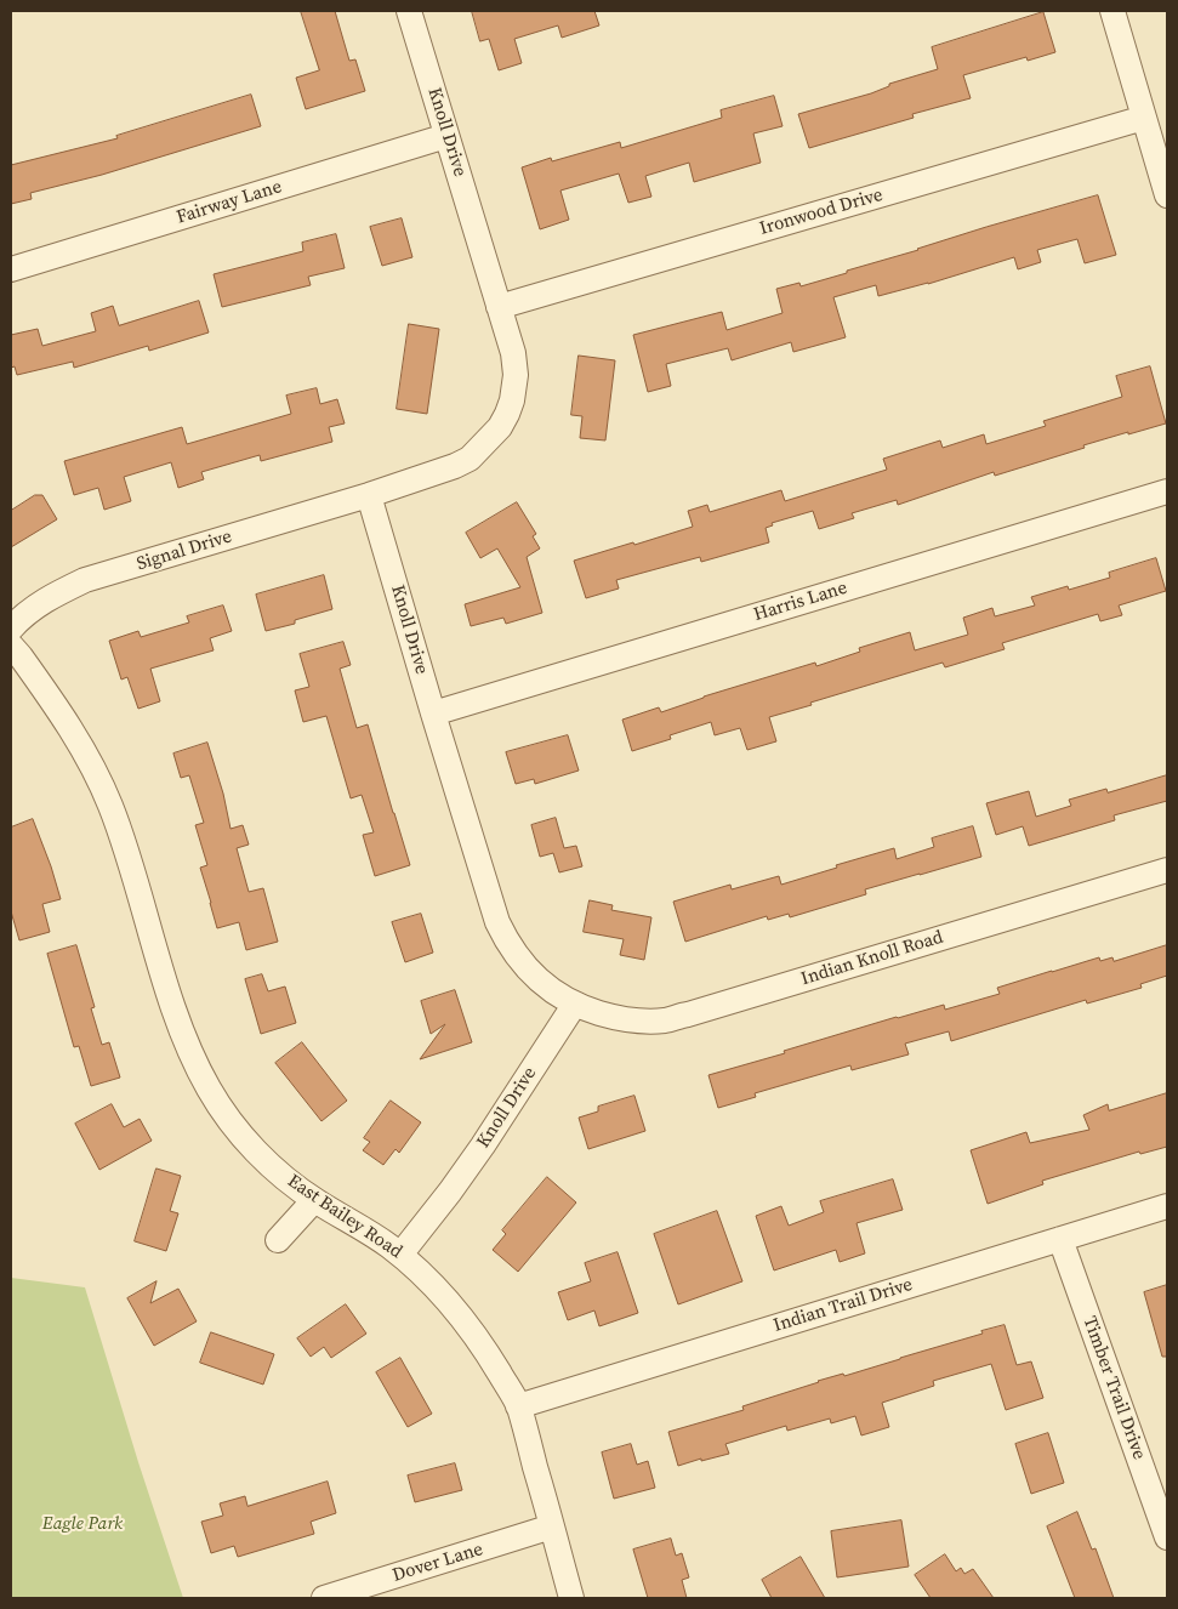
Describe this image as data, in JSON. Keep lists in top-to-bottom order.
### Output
{
  "streets": {
    "street": [
      "Knoll Drive",
      "Fairway Lane",
      "Ironwood Drive",
      "Signal Drive",
      "Harris Lane",
      "Indian Knoll Road",
      "East Bailey Road",
      "Indian Trail Drive",
      "Timber Trail Drive",
      "Dover Lane"
    ]
  },
  "crossings": [
    ["Knoll Drive", "Fairway Lane"],
    ["Knoll Drive", "Ironwood Drive"],
    ["Knoll Drive", "Signal Drive"],
    ["Knoll Drive", "Harris Lane"],
    ["Knoll Drive", "Indian Knoll Road"],
    ["Knoll Drive", "East Bailey Road"],
    ["East Bailey Road", "Indian Trail Drive"],
    ["East Bailey Road", "Dover Lane"],
    ["Indian Trail Drive", "Timber Trail Drive"]
  ],
  "parks": ["Eagle Park"]
}
